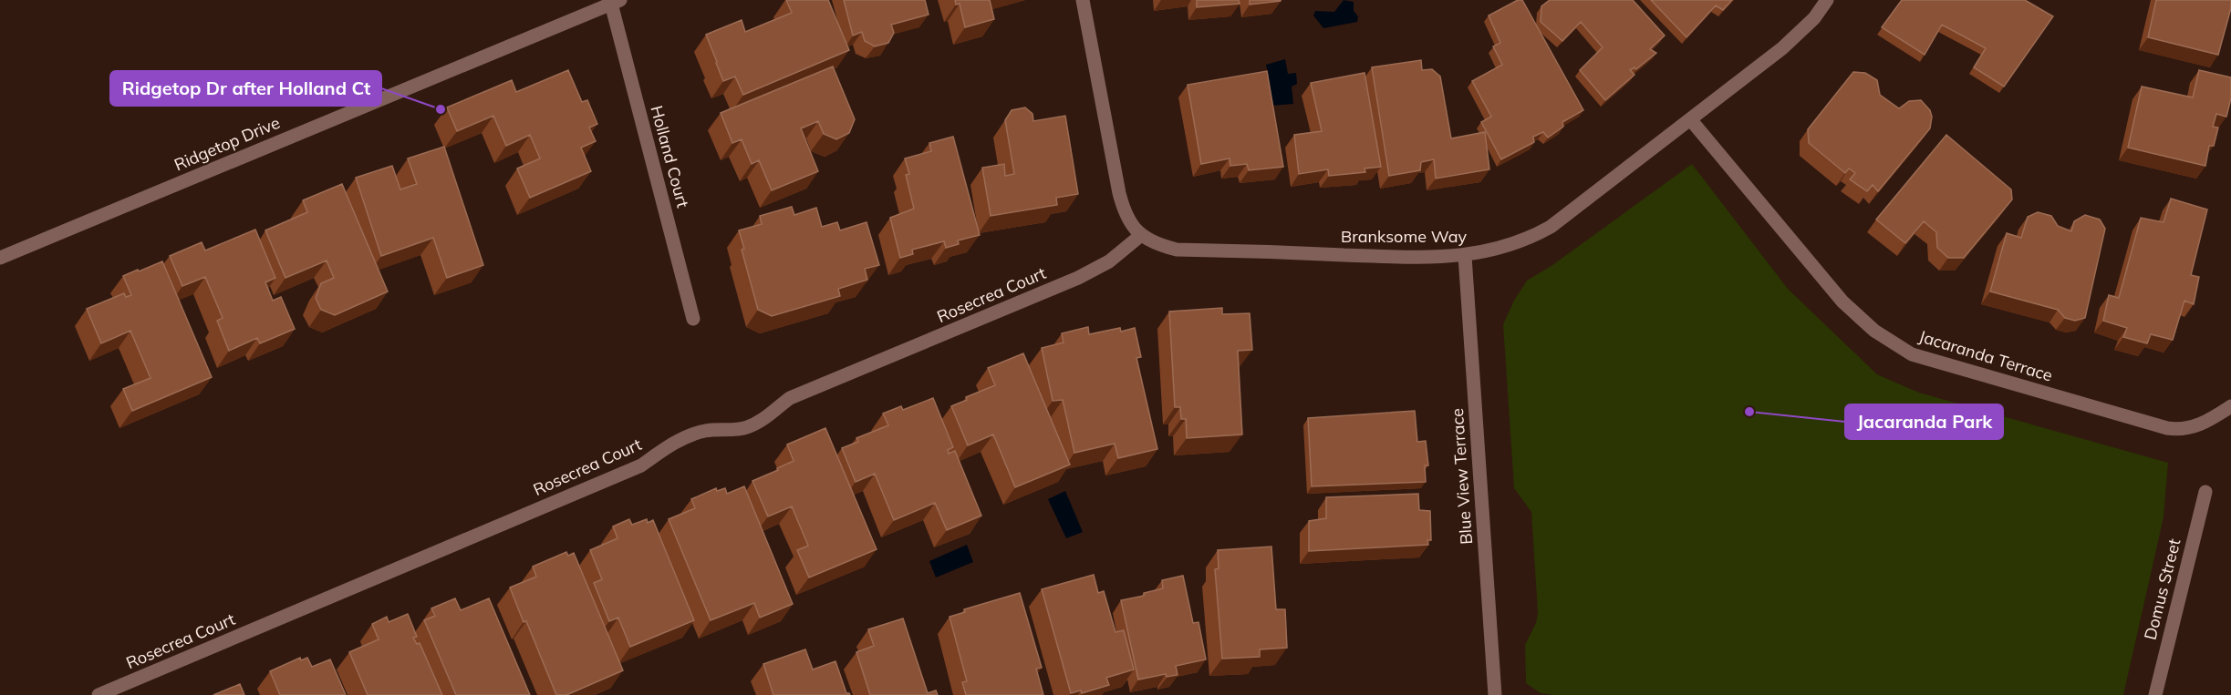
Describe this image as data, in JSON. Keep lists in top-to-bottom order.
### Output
{
  "streets": {
    "street": [
      "Ridgetop Drive",
      "Holland Court",
      "Branksome Way",
      "Rosecrea Court",
      "Jacaranda Terrace",
      "Blue View Terrace",
      "Domus Street"
    ]
  },
  "crossings": [
    ["Ridgetop Drive", "Holland Court"],
    ["Branksome Way", "Rosecrea Court"],
    ["Branksome Way", "Jacaranda Terrace"],
    ["Branksome Way", "Blue View Terrace"]
  ],
  "places": ["Ridgetop Dr after Holland Ct", "Jacaranda Park"]
}
